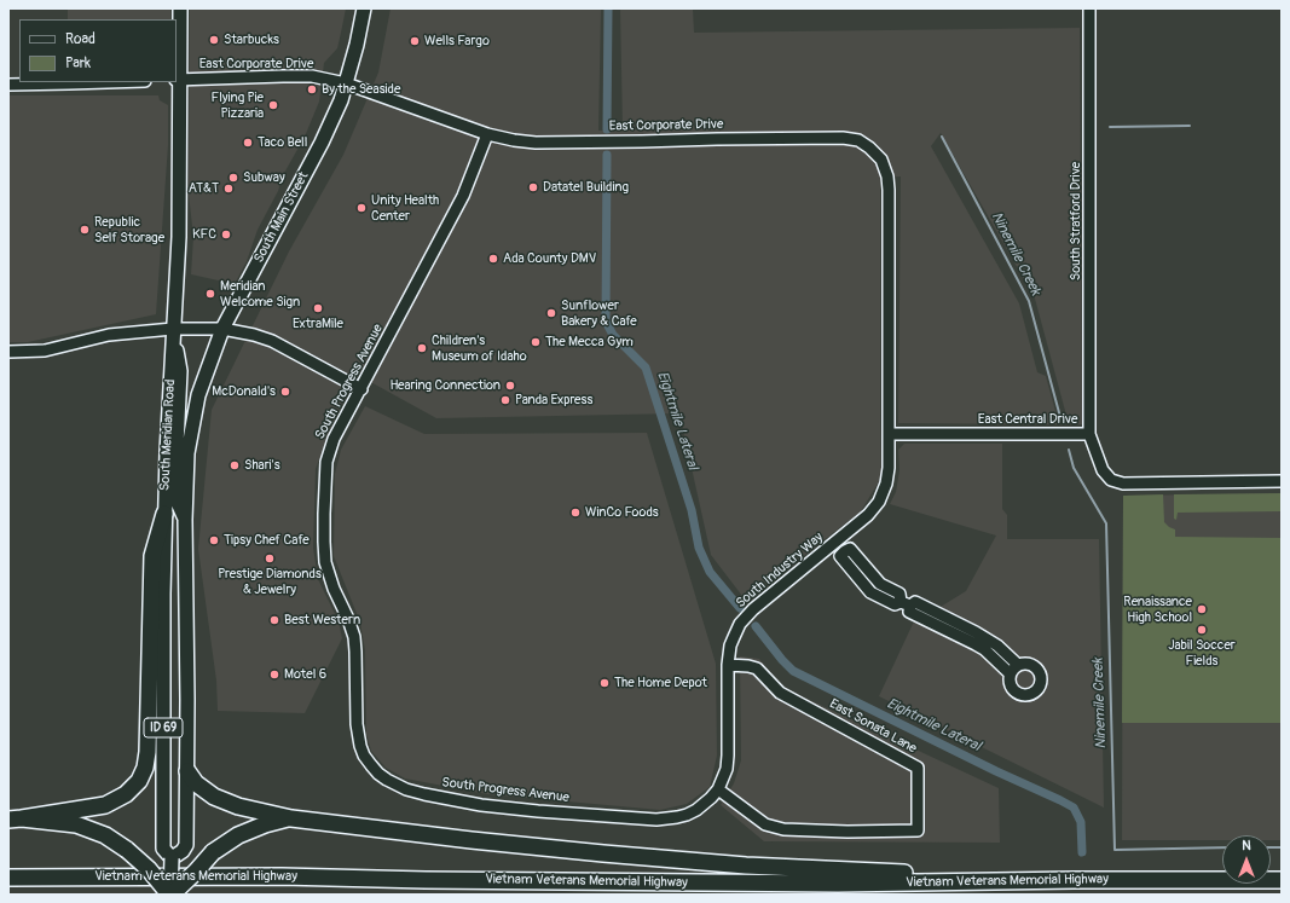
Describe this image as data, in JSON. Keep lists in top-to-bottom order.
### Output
{
  "streets": {
    "highway": ["Vietnam Veterans Memorial Highway"],
    "main road": ["South Main Street", "South Meridian Road", "ID 69"],
    "street": [
      "East Corporate Drive",
      "South Stratford Drive",
      "South Progress Avenue",
      "East Central Drive",
      "South Industry Way",
      "East Sonata Lane"
    ]
  },
  "crossings": [
    ["East Corporate Drive", "South Main Street"],
    ["East Corporate Drive", "South Progress Avenue"],
    ["East Corporate Drive", "East Central Drive"],
    ["East Corporate Drive", "South Meridian Road"],
    ["East Corporate Drive", "South Industry Way"],
    ["South Main Street", "South Meridian Road"],
    ["South Stratford Drive", "East Central Drive"],
    ["South Progress Avenue", "South Industry Way"],
    ["East Central Drive", "South Industry Way"],
    ["South Industry Way", "East Sonata Lane"]
  ],
  "water": ["Ninemile Creek", "Eightmile Lateral"],
  "places": [
    "Starbucks",
    "Wells Fargo",
    "By the Seaside",
    "Flying Pie Pizzaria",
    "Taco Bell",
    "Subway",
    "Datatel Building",
    "AT&T",
    "Unity Health Center",
    "Republic Self Storage",
    "KFC",
    "Ada County DMV",
    "Meridian Welcome Sign",
    "ExtraMile",
    "Sunflower Bakery & Cafe",
    "The Mecca Gym",
    "Children's Museum of Idaho",
    "Hearing Connection",
    "McDonald's",
    "Panda Express",
    "Shari's",
    "WinCo Foods",
    "Tipsy Chef Cafe",
    "Prestige Diamonds & Jewelry",
    "Renaissance High School",
    "Best Western",
    "Jabil Soccer Fields",
    "Motel 6",
    "The Home Depot"
  ],
  "legend": ["Road", "Park"],
  "north": "top"
}
